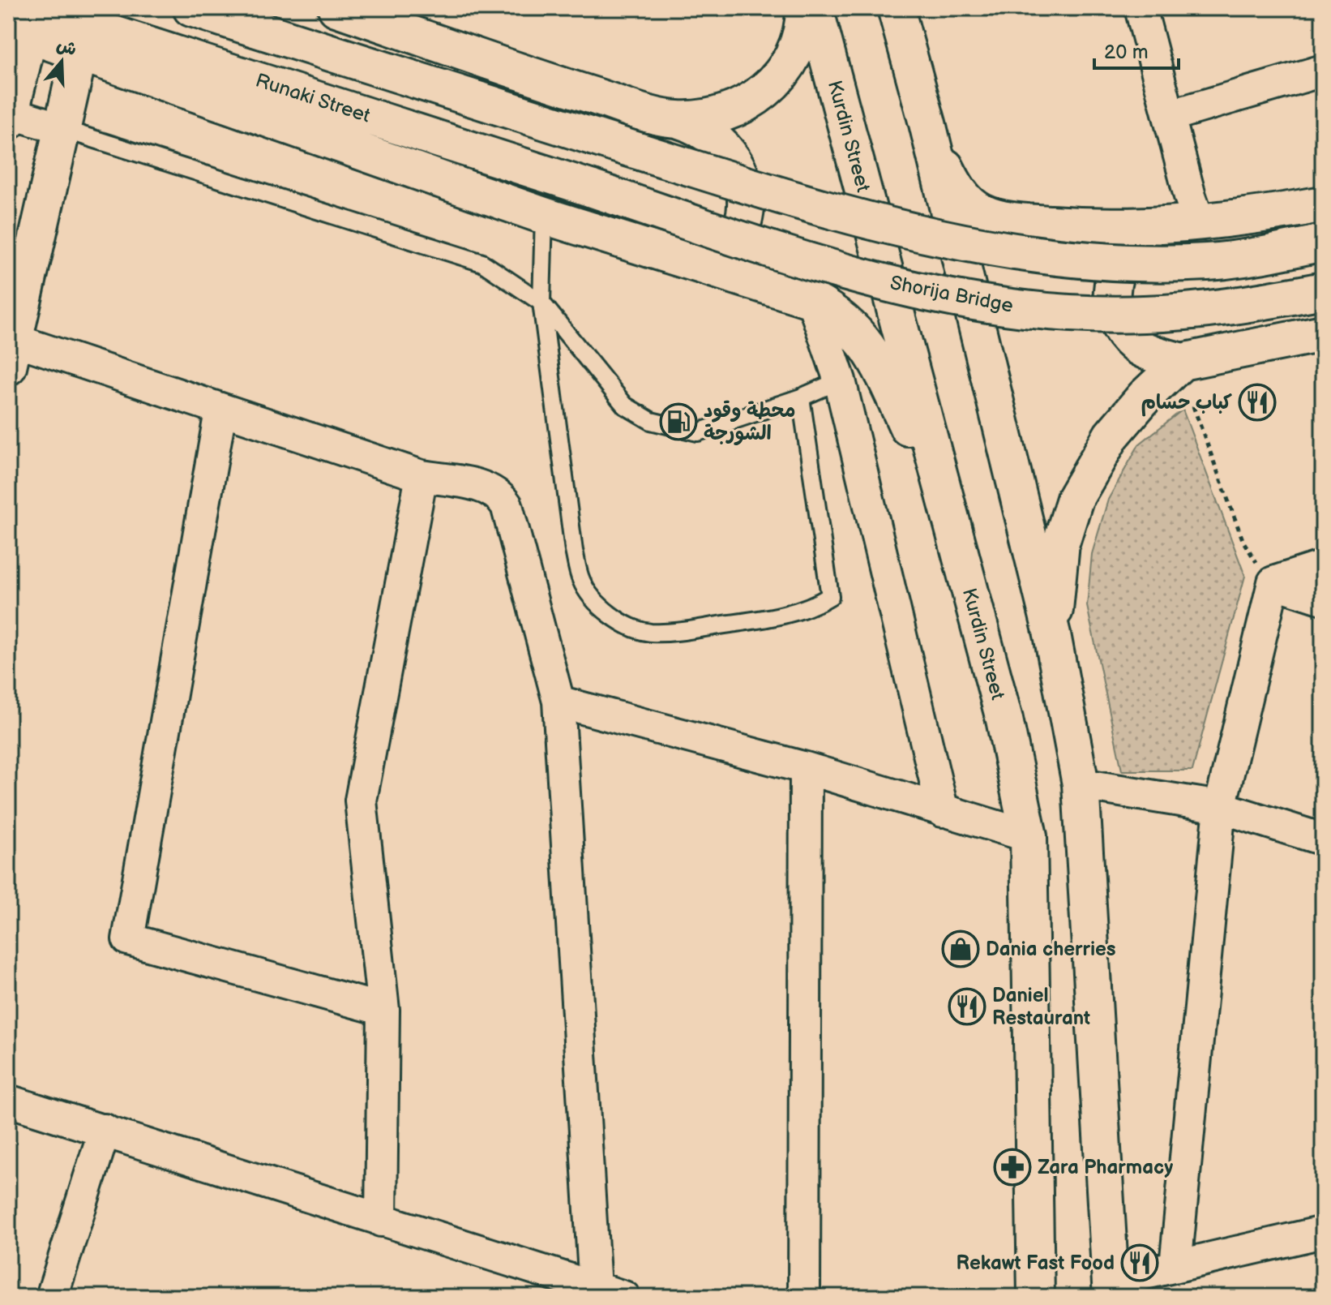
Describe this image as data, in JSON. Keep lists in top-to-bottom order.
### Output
{
  "streets": {
    "main road": ["Runaki Street", "Kurdin Street", "Shorija Bridge"]
  },
  "crossings": [
    ["Runaki Street", "Shorija Bridge"]
  ],
  "places": {
    "restaurant": ["كباب حسام", "Daniel Restaurant", "Rekawt Fast Food"],
    "fuel station": ["محطة وقود الشورجة"],
    "shop": ["Dania cherries"],
    "pharmacy": ["Zara Pharmacy"]
  },
  "scale_bar": "20 m",
  "north": "top"
}
